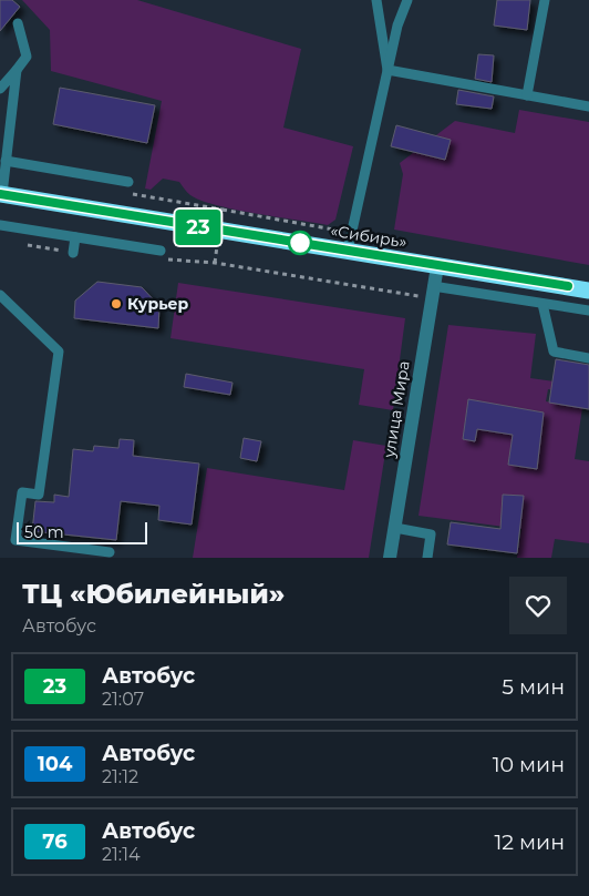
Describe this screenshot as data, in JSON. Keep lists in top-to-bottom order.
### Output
{
  "streets": {
    "highway": ["«Сибирь»"],
    "street": ["улица Мира"]
  },
  "crossings": [
    ["«Сибирь»", "улица Мира"]
  ],
  "places": ["Курьер"],
  "lines": ["bus line 23"],
  "scale_bar": "50 m",
  "page": {
    "on_map": "23",
    "scale": "50 m",
    "heading": ["ТЦ «Юбилейный»", "Автобус"],
    "list": [
      {
        "mark": "23",
        "name": "Автобус",
        "note": "21:07",
        "value": "5 мин"
      },
      {
        "mark": "104",
        "name": "Автобус",
        "note": "21:12",
        "value": "10 мин"
      },
      {
        "mark": "76",
        "name": "Автобус",
        "note": "21:14",
        "value": "12 мин"
      }
    ]
  }
}
